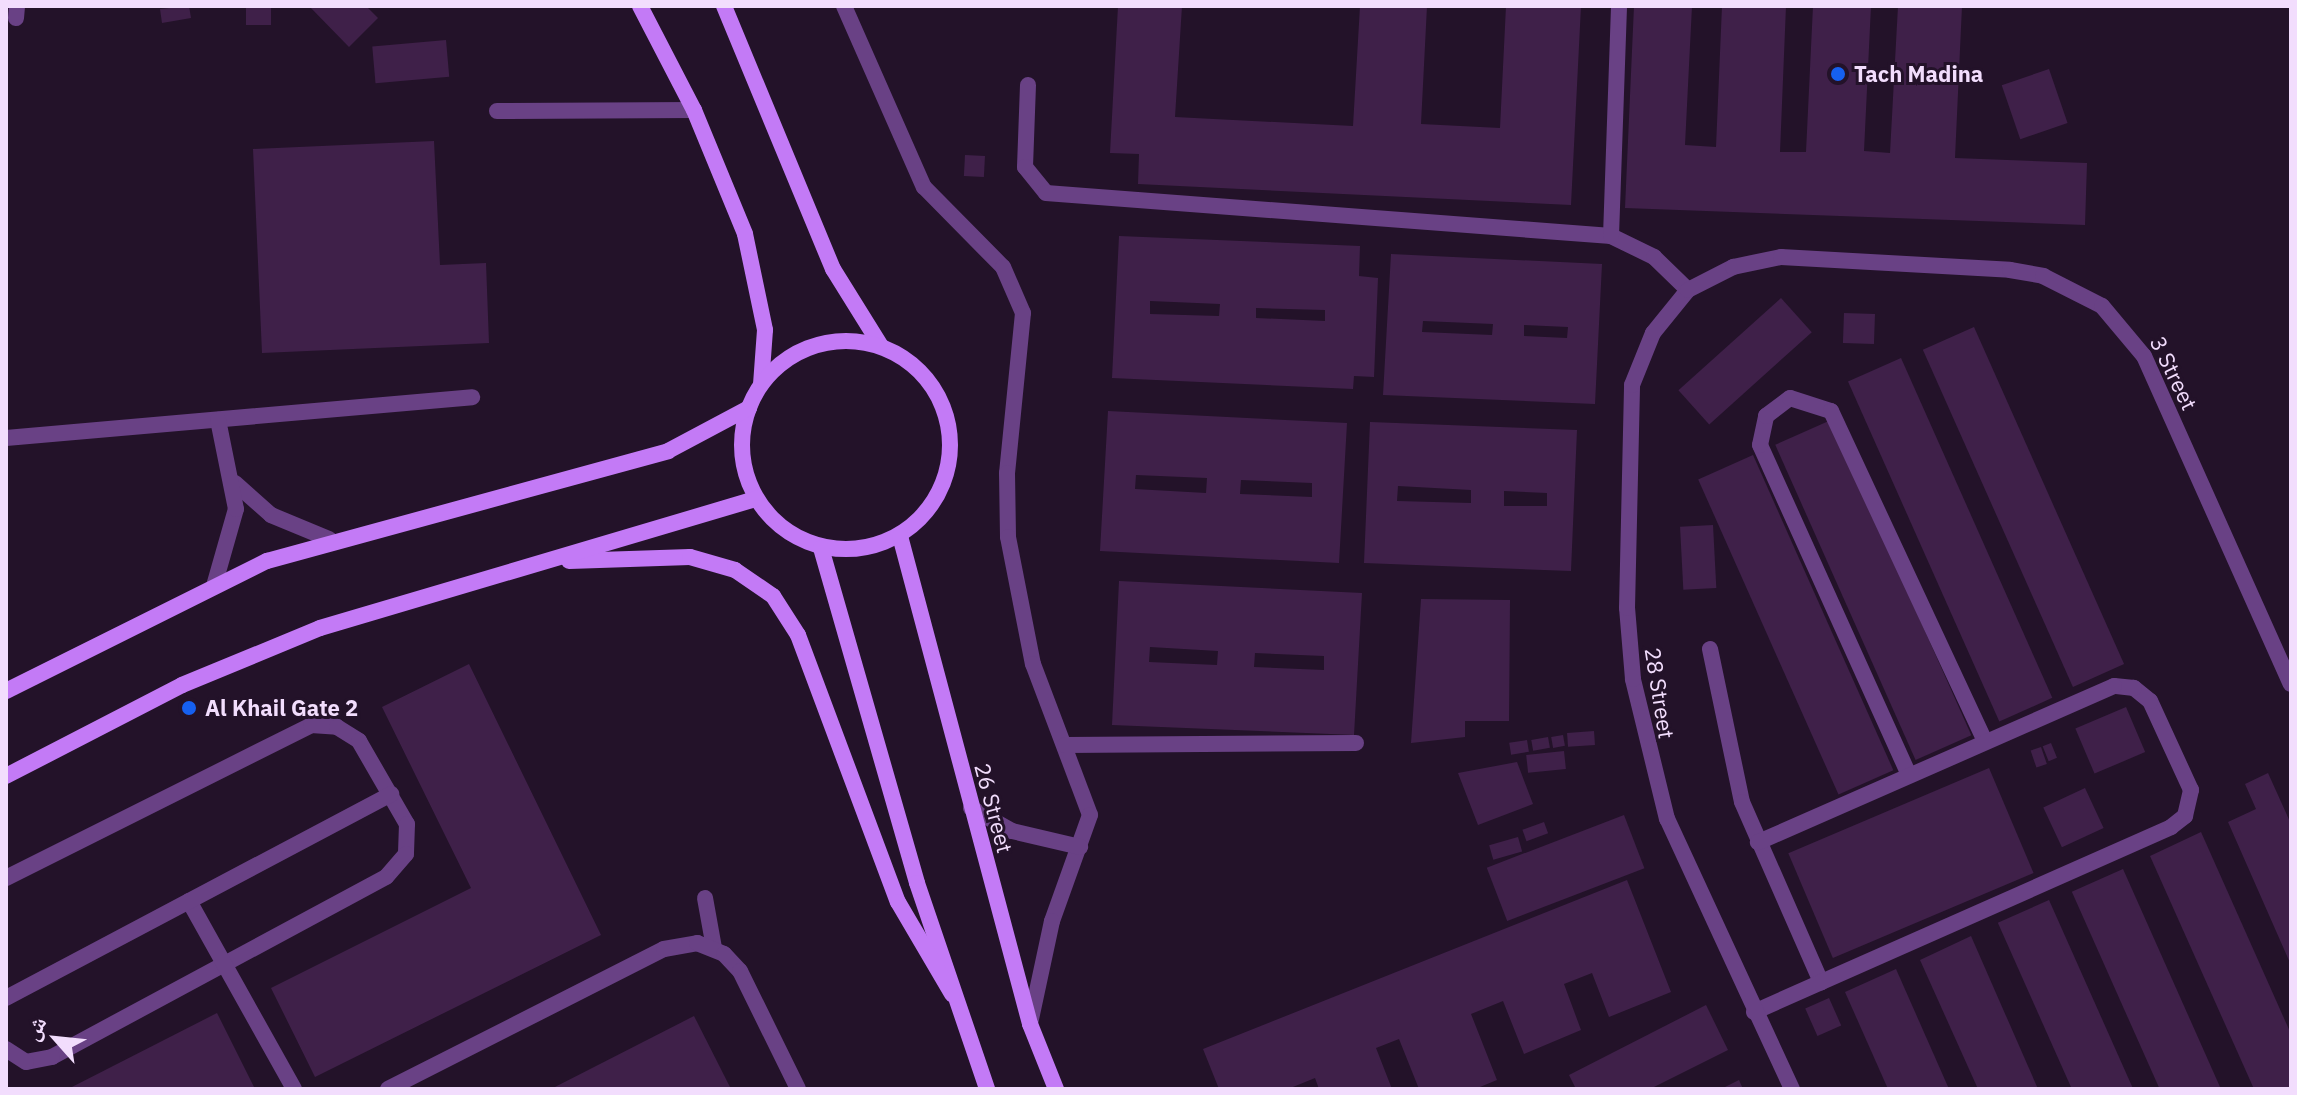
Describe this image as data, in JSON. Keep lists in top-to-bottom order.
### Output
{
  "streets": {
    "street": ["3 Street", "28 Street", "26 Street"]
  },
  "crossings": [
    ["3 Street", "28 Street"]
  ],
  "places": ["Tach Madina", "Al Khail Gate 2"],
  "north": "top left"
}
